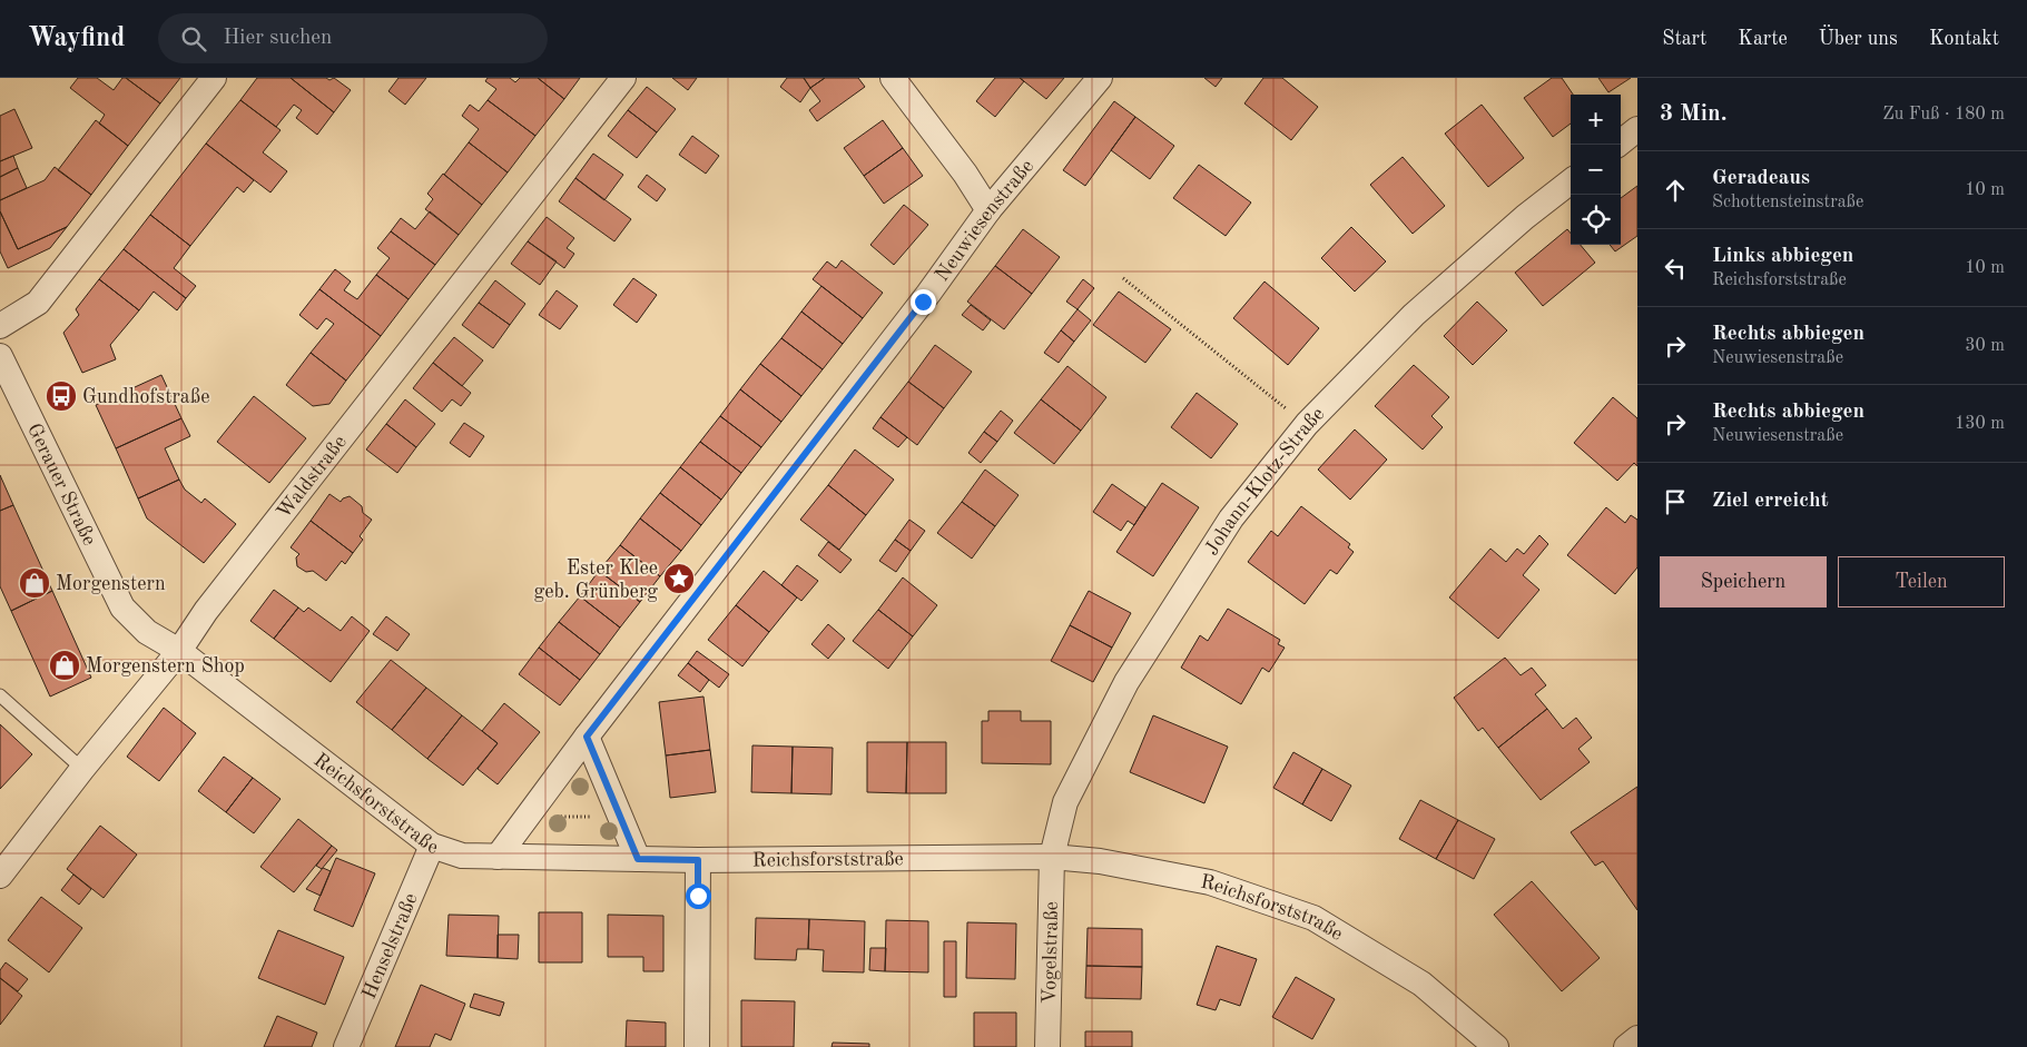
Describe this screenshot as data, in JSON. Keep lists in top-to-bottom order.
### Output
{
  "streets": {
    "street": [
      "Neuwiesenstraße",
      "Waldstraße",
      "Johann-Klotz-Straße",
      "Gerauer Straße",
      "Reichsforststraße",
      "Henselstraße",
      "Vogelstraße"
    ]
  },
  "crossings": [
    ["Neuwiesenstraße", "Reichsforststraße"],
    ["Waldstraße", "Gerauer Straße"],
    ["Waldstraße", "Reichsforststraße"],
    ["Johann-Klotz-Straße", "Reichsforststraße"],
    ["Johann-Klotz-Straße", "Vogelstraße"],
    ["Gerauer Straße", "Reichsforststraße"],
    ["Reichsforststraße", "Henselstraße"],
    ["Reichsforststraße", "Vogelstraße"]
  ],
  "places": {
    "bus stop": ["Gundhofstraße"],
    "place": ["Ester Klee geb. Grünberg"],
    "shop": ["Morgenstern", "Morgenstern Shop"]
  },
  "page": {
    "header": "Wayfind",
    "search": "Hier suchen",
    "nav": [
      "Start",
      "Karte",
      "Über uns",
      "Kontakt"
    ],
    "heading": ["3 Min.", "Zu Fuß · 180 m"],
    "map_buttons": ["+", "−"],
    "list": [
      ["Geradeaus", "Schottensteinstraße", "10 m"],
      ["Links abbiegen", "Reichsforststraße", "10 m"],
      ["Rechts abbiegen", "Neuwiesenstraße", "30 m"],
      ["Rechts abbiegen", "Neuwiesenstraße", "130 m"],
      "Ziel erreicht"
    ],
    "buttons": ["Speichern", "Teilen"]
  }
}
